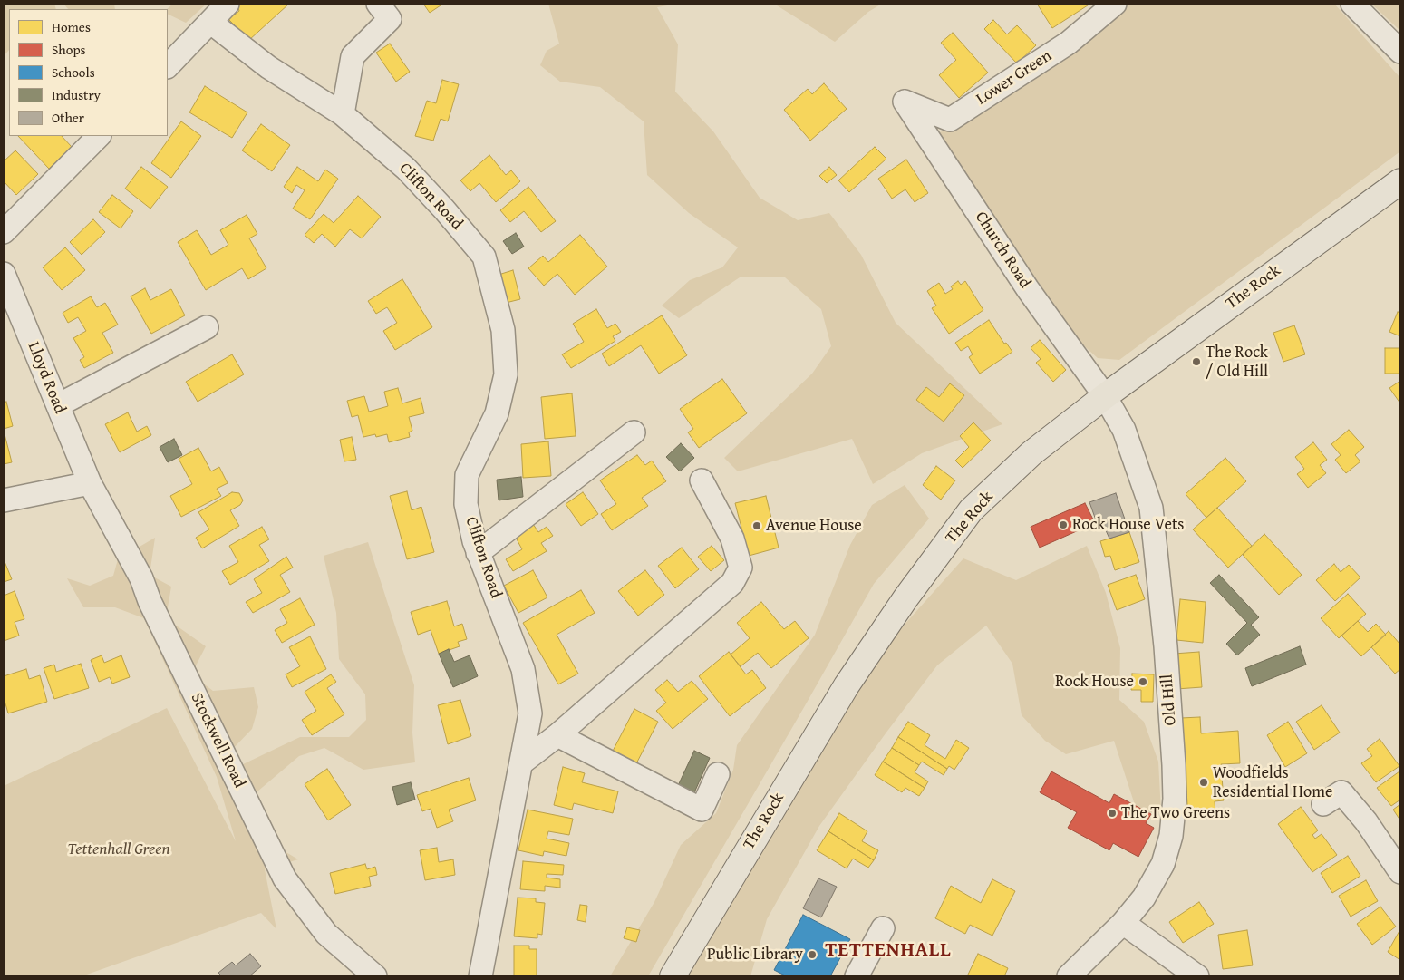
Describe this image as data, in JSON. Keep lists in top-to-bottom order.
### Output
{
  "streets": {
    "highway": ["The Rock"],
    "street": [
      "Lower Green",
      "Clifton Road",
      "Church Road",
      "Lloyd Road",
      "Old Hill",
      "Stockwell Road"
    ]
  },
  "crossings": [
    ["Lower Green", "Church Road"],
    ["Church Road", "The Rock"],
    ["Church Road", "Old Hill"],
    ["The Rock", "Old Hill"],
    ["Lloyd Road", "Stockwell Road"]
  ],
  "districts": ["TETTENHALL"],
  "parks": ["Tettenhall Green"],
  "places": [
    "The Rock / Old Hill",
    "Rock House Vets",
    "Avenue House",
    "Rock House",
    "Woodfields Residential Home",
    "The Two Greens",
    "Public Library"
  ],
  "legend": [
    "Homes",
    "Shops",
    "Schools",
    "Industry",
    "Other"
  ]
}
